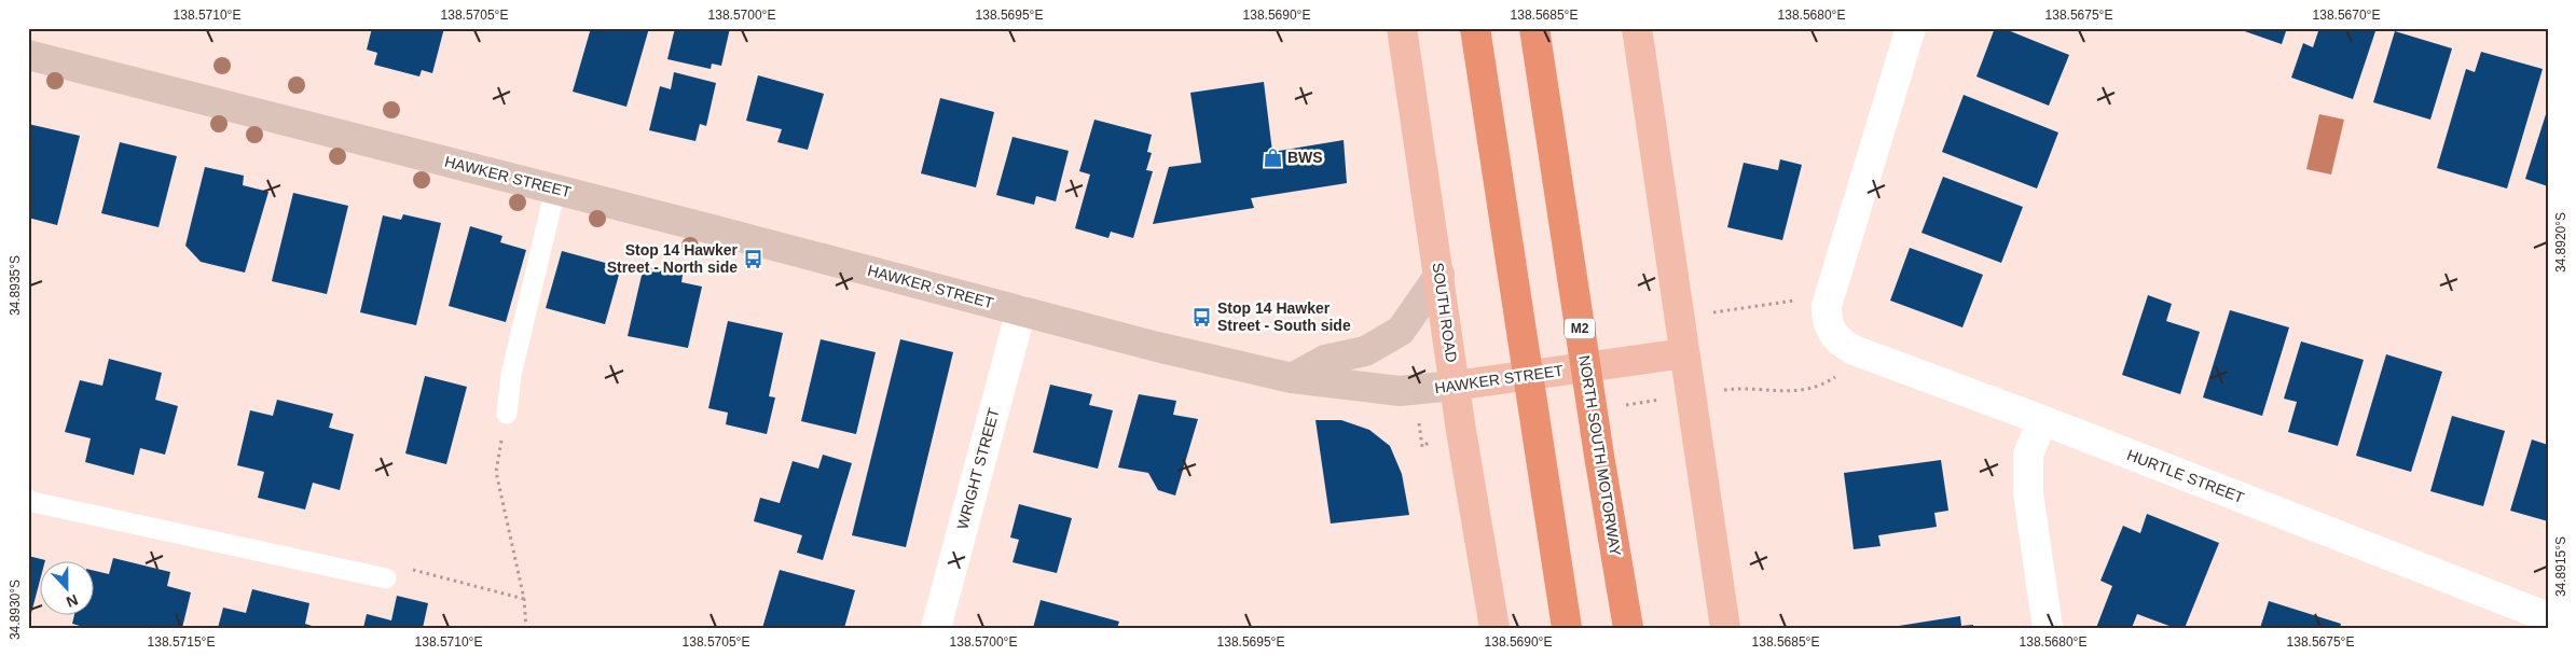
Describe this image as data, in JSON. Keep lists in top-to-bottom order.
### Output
{
  "streets": {
    "highway": ["M2", "NORTH SOUTH MOTORWAY"],
    "main road": ["HAWKER STREET", "SOUTH ROAD"],
    "street": ["WRIGHT STREET", "HURTLE STREET"]
  },
  "crossings": [
    ["HAWKER STREET", "SOUTH ROAD"],
    ["HAWKER STREET", "WRIGHT STREET"]
  ],
  "places": {
    "shop": ["BWS"],
    "bus stop": ["Stop 14 Hawker Street - North side", "Stop 14 Hawker Street - South side"]
  },
  "north": "bottom",
  "coordinates": [
    "138.5710°E",
    "138.5705°E",
    "138.5700°E",
    "138.5695°E",
    "138.5690°E",
    "138.5685°E",
    "138.5680°E",
    "138.5675°E",
    "138.5670°E",
    "34.8920°S",
    "34.8935°S",
    "34.8915°S",
    "34.8930°S",
    "138.5715°E"
  ]
}
